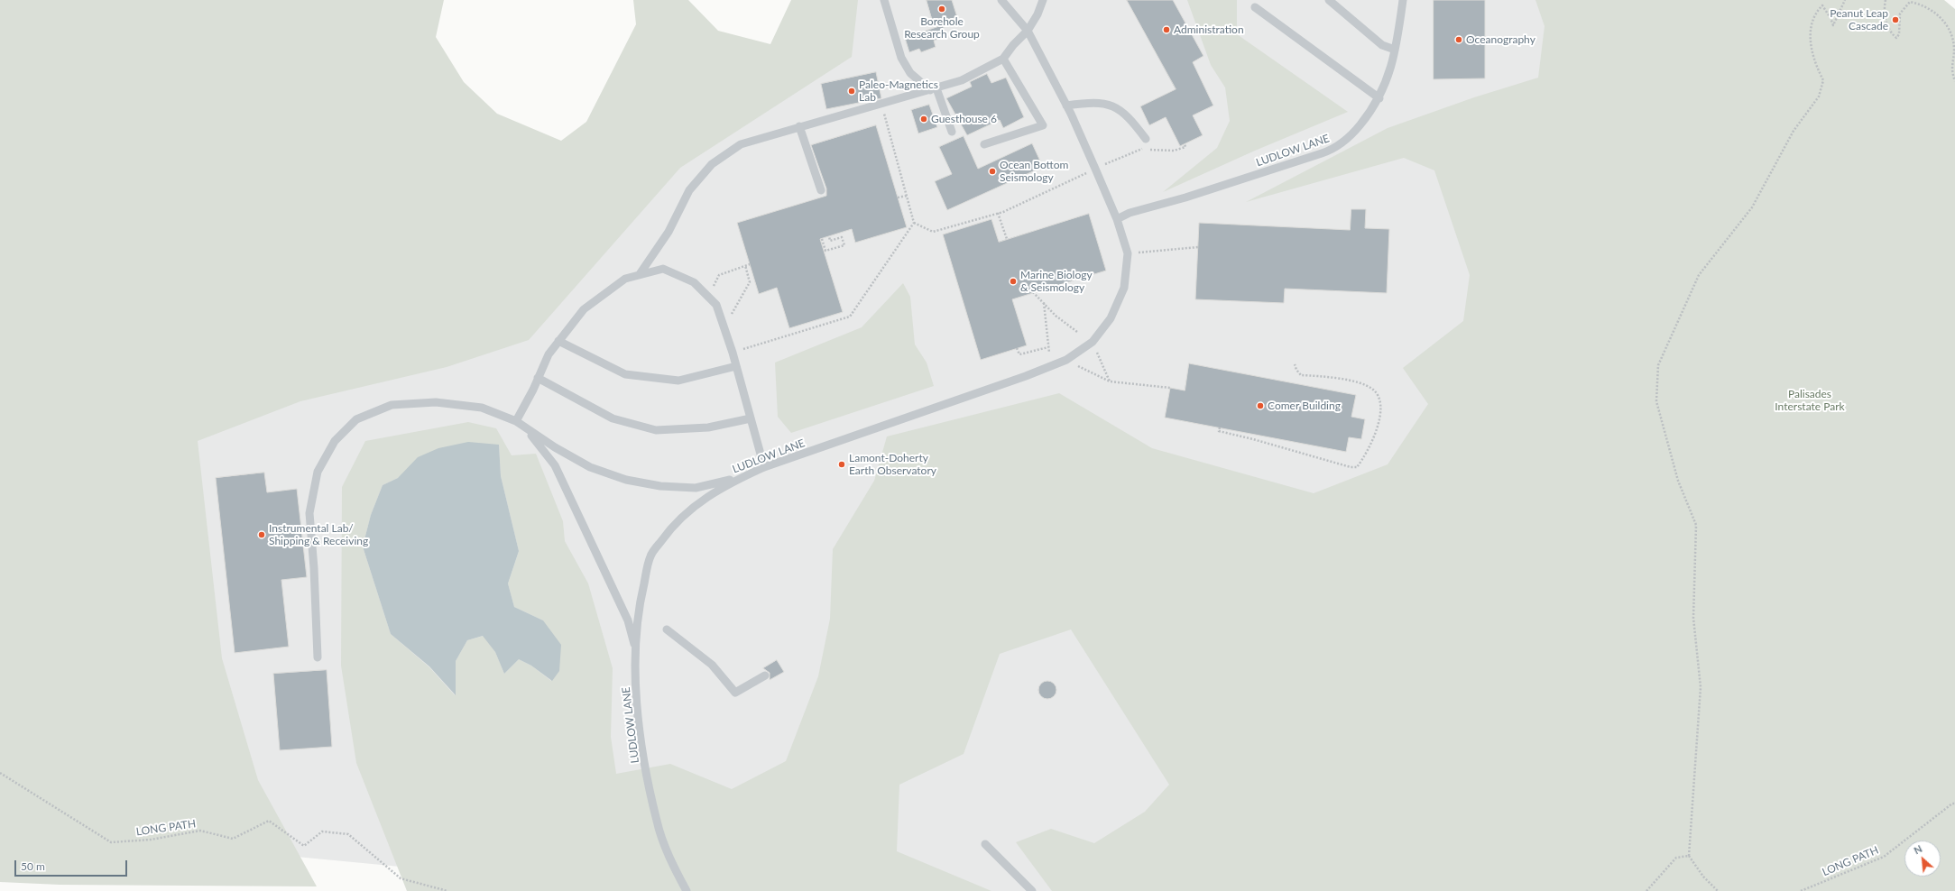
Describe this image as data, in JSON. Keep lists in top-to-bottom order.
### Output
{
  "streets": {
    "lane": ["LUDLOW LANE"],
    "path": ["LONG PATH"]
  },
  "parks": ["Palisades Interstate Park"],
  "places": [
    "Borehole Research Group",
    "Peanut Leap Cascade",
    "Administration",
    "Oceanography",
    "Paleo-Magnetics Lab",
    "Guesthouse 6",
    "Ocean Bottom Seismology",
    "Marine Biology & Seismology",
    "Comer Building",
    "Lamont-Doherty Earth Observatory",
    "Instrumental Lab/ Shipping & Receiving"
  ],
  "scale_bar": "50 m",
  "north": "top left"
}
